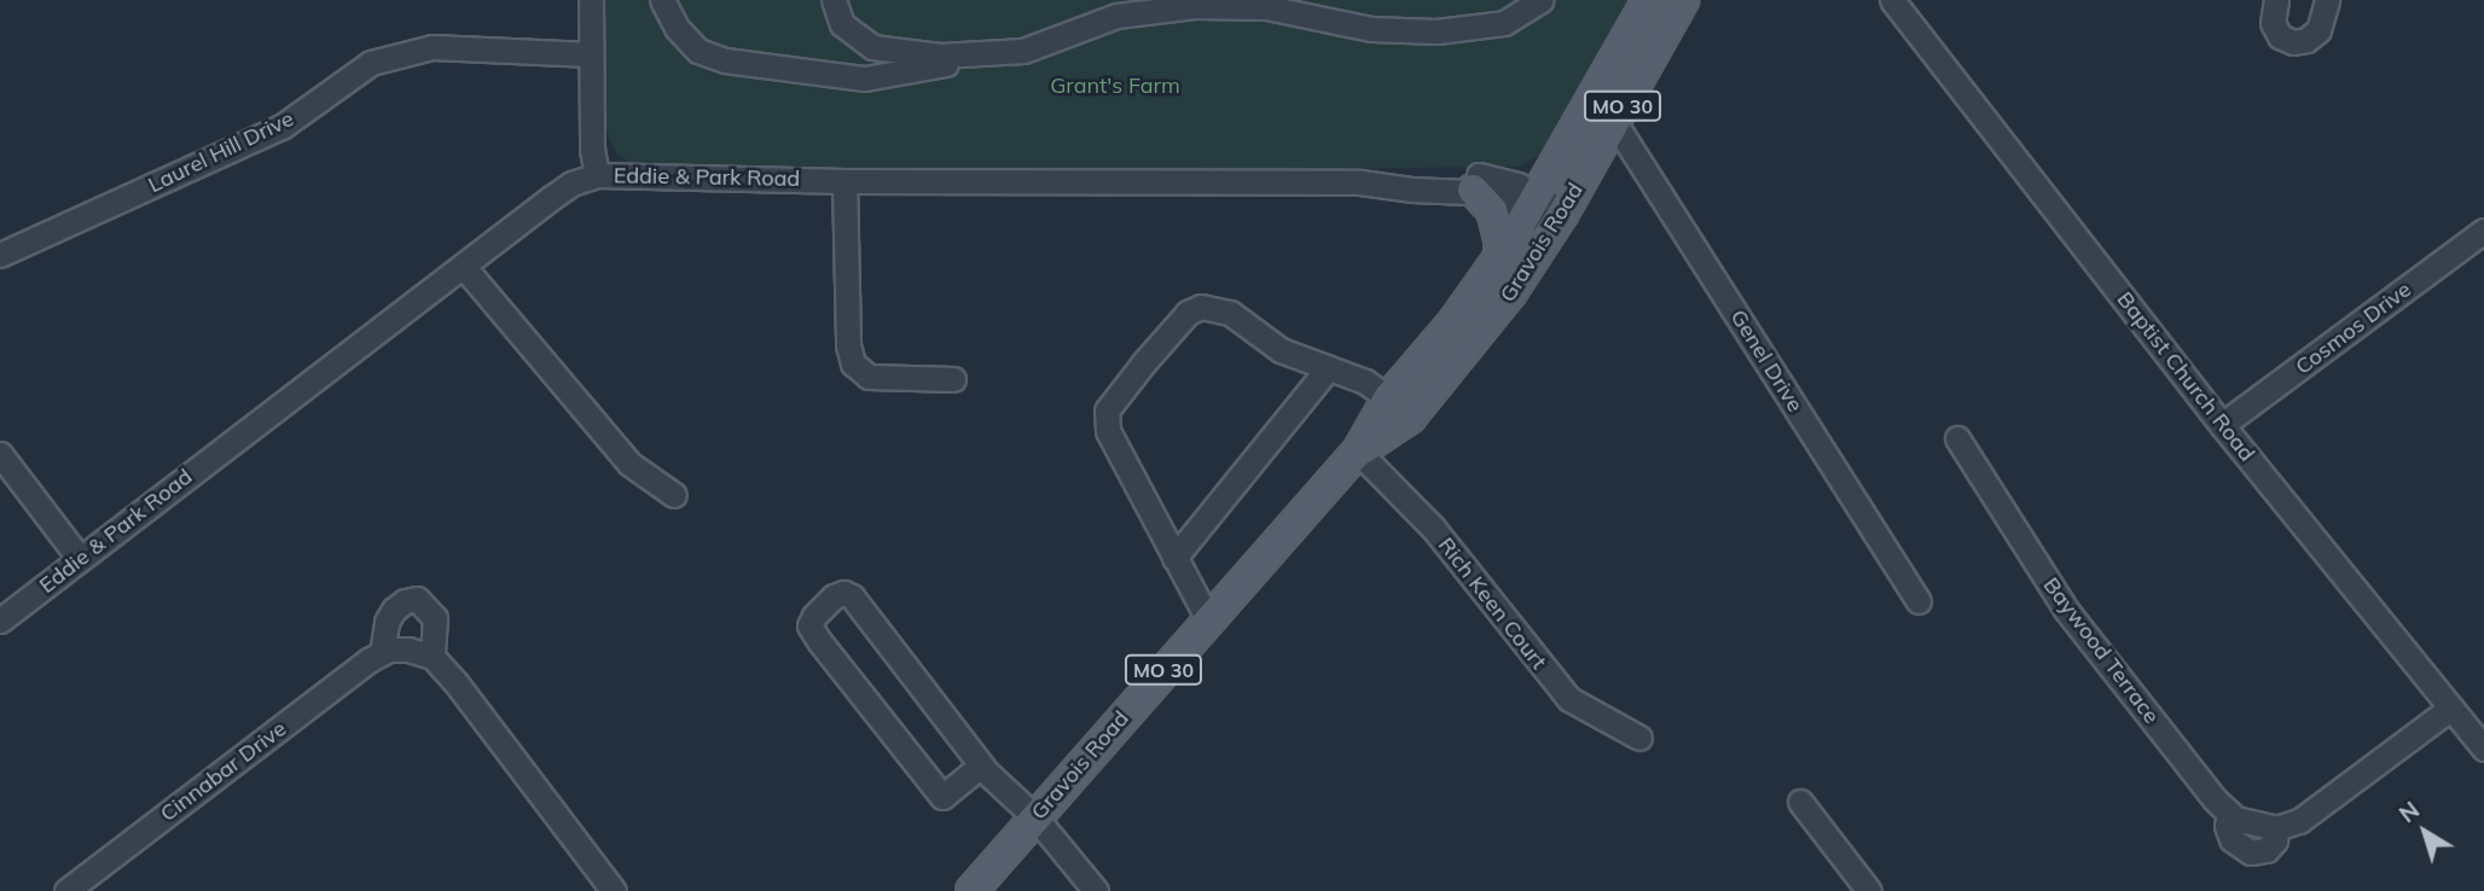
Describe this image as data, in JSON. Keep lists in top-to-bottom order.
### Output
{
  "streets": {
    "main road": ["MO 30", "Gravois Road"],
    "street": [
      "Laurel Hill Drive",
      "Eddie & Park Road",
      "Cosmos Drive",
      "Genel Drive",
      "Baptist Church Road",
      "Rich Keen Court",
      "Baywood Terrace",
      "Cinnabar Drive"
    ]
  },
  "crossings": [
    ["Eddie & Park Road", "Gravois Road"],
    ["Gravois Road", "Genel Drive"],
    ["Gravois Road", "Rich Keen Court"],
    ["Cosmos Drive", "Baptist Church Road"],
    ["Baptist Church Road", "Baywood Terrace"]
  ],
  "parks": ["Grant's Farm"],
  "north": "top left"
}
